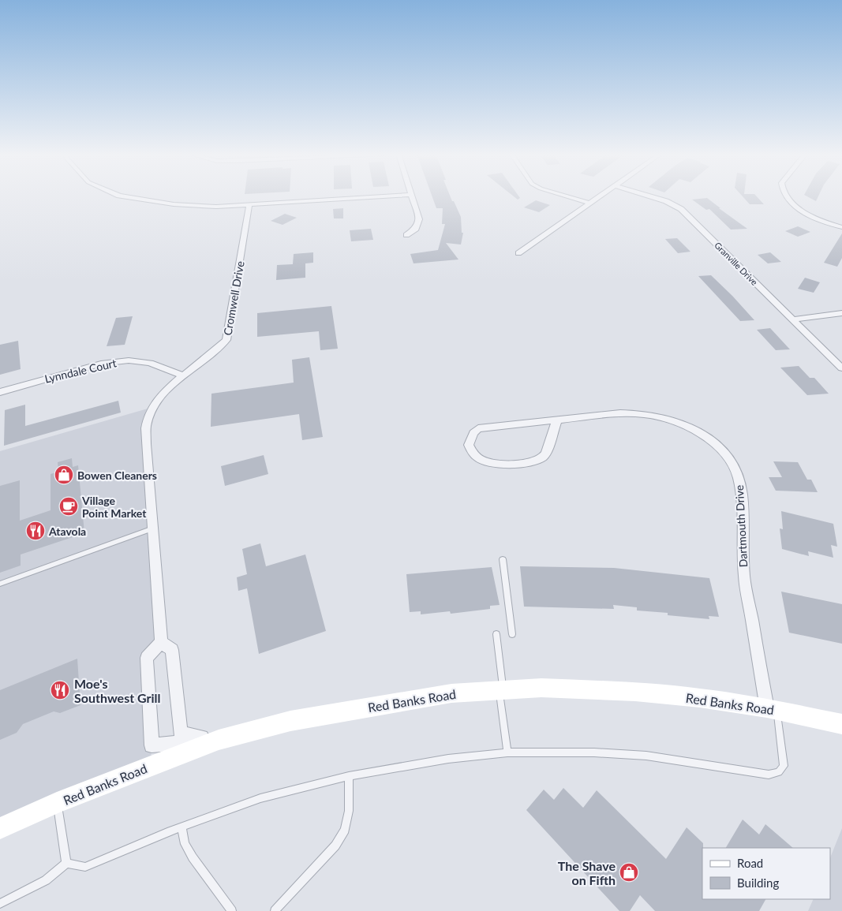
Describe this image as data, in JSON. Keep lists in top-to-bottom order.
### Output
{
  "streets": {
    "street": [
      "Granville Drive",
      "Cromwell Drive",
      "Lynndale Court",
      "Dartmouth Drive",
      "Red Banks Road"
    ]
  },
  "crossings": [
    ["Cromwell Drive", "Lynndale Court"],
    ["Dartmouth Drive", "Red Banks Road"]
  ],
  "places": {
    "shop": ["Bowen Cleaners", "The Shave on Fifth"],
    "cafe": ["Village Point Market"],
    "restaurant": ["Atavola", "Moe's Southwest Grill"]
  },
  "legend": ["Road", "Building"]
}
